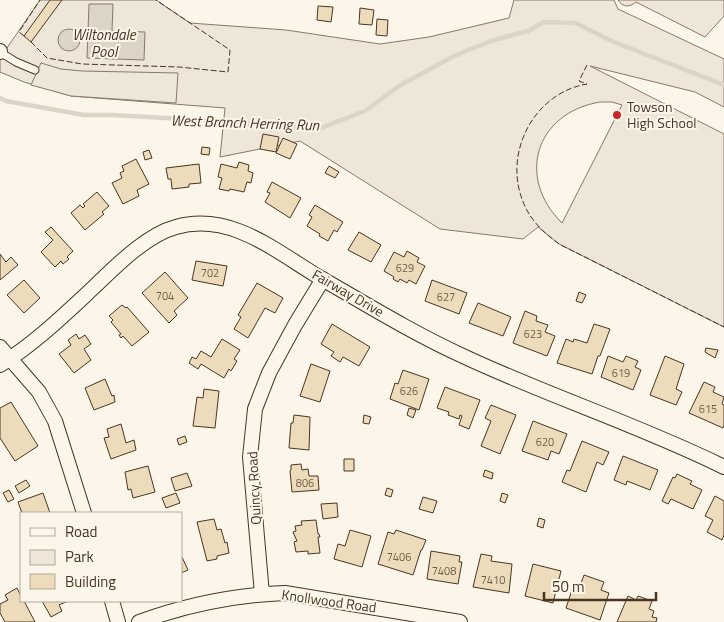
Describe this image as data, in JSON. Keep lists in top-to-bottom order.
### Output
{
  "streets": {
    "street": ["Fairway Drive", "Quincy Road", "Knollwood Road"]
  },
  "crossings": [
    ["Fairway Drive", "Quincy Road"],
    ["Quincy Road", "Knollwood Road"]
  ],
  "water": ["Wiltondale Pool", "West Branch Herring Run"],
  "places": ["Towson High School"],
  "house_numbers": [
    "629",
    "702",
    "704",
    "627",
    "623",
    "619",
    "626",
    "615",
    "620",
    "806",
    "7406",
    "7408",
    "7410"
  ],
  "legend": ["Road", "Park", "Building"],
  "scale_bar": "50 m"
}
